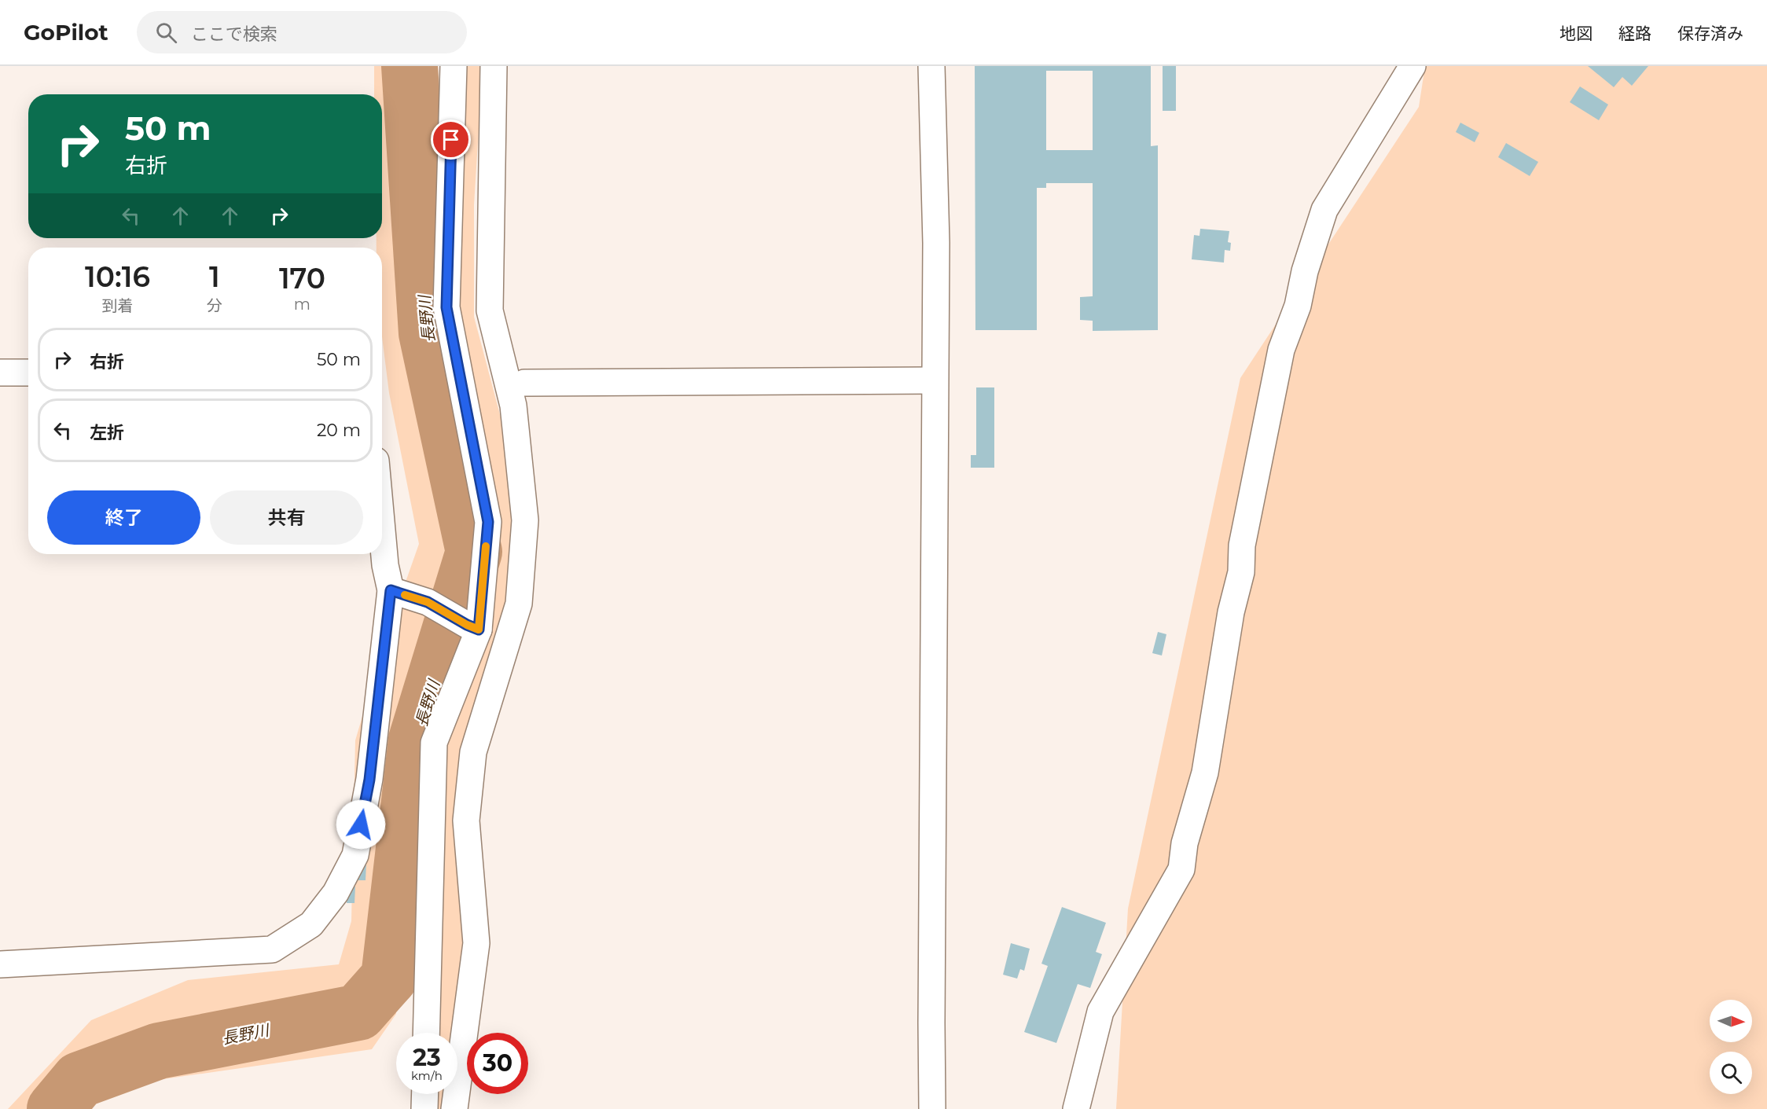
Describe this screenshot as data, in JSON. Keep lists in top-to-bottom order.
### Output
{
  "water": ["長野川"],
  "north": "right",
  "page": {
    "header": "GoPilot",
    "search": "ここで検索",
    "nav": ["地図", "経路", "保存済み"],
    "turn": ["50 m", "右折"],
    "eta": [
      "10:16",
      "到着",
      "1",
      "分",
      "170",
      "m"
    ],
    "list": [
      {
        "name": "右折",
        "value": "50 m"
      },
      {
        "name": "左折",
        "value": "20 m"
      }
    ],
    "buttons": ["終了", "共有"],
    "speed": "23 km/h",
    "limit": "30"
  }
}
